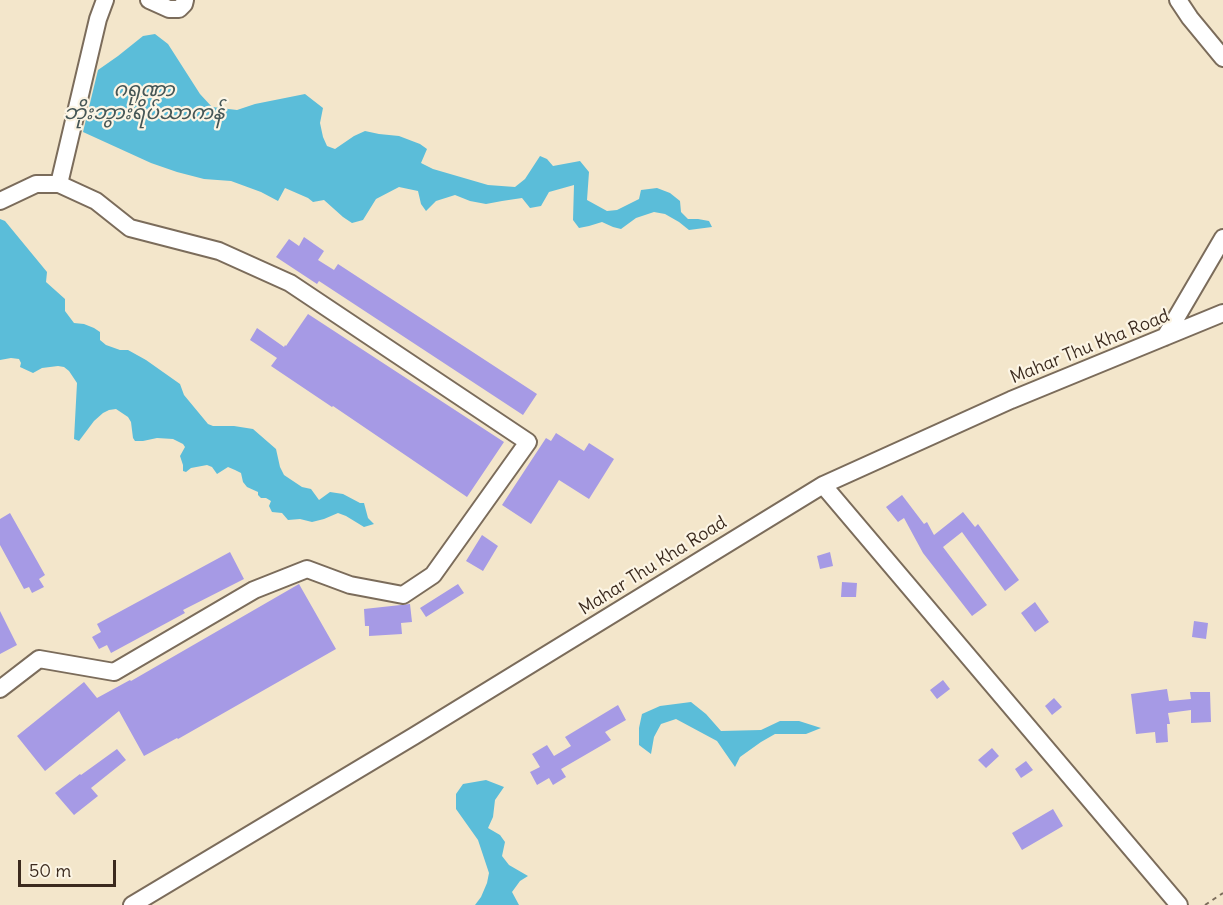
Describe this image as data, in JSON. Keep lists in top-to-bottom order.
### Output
{
  "streets": {
    "street": ["Mahar Thu Kha Road"]
  },
  "water": ["ဂရုဏာ ဘိုးဘွားရိပ်သာကန်"],
  "scale_bar": "50 m"
}
